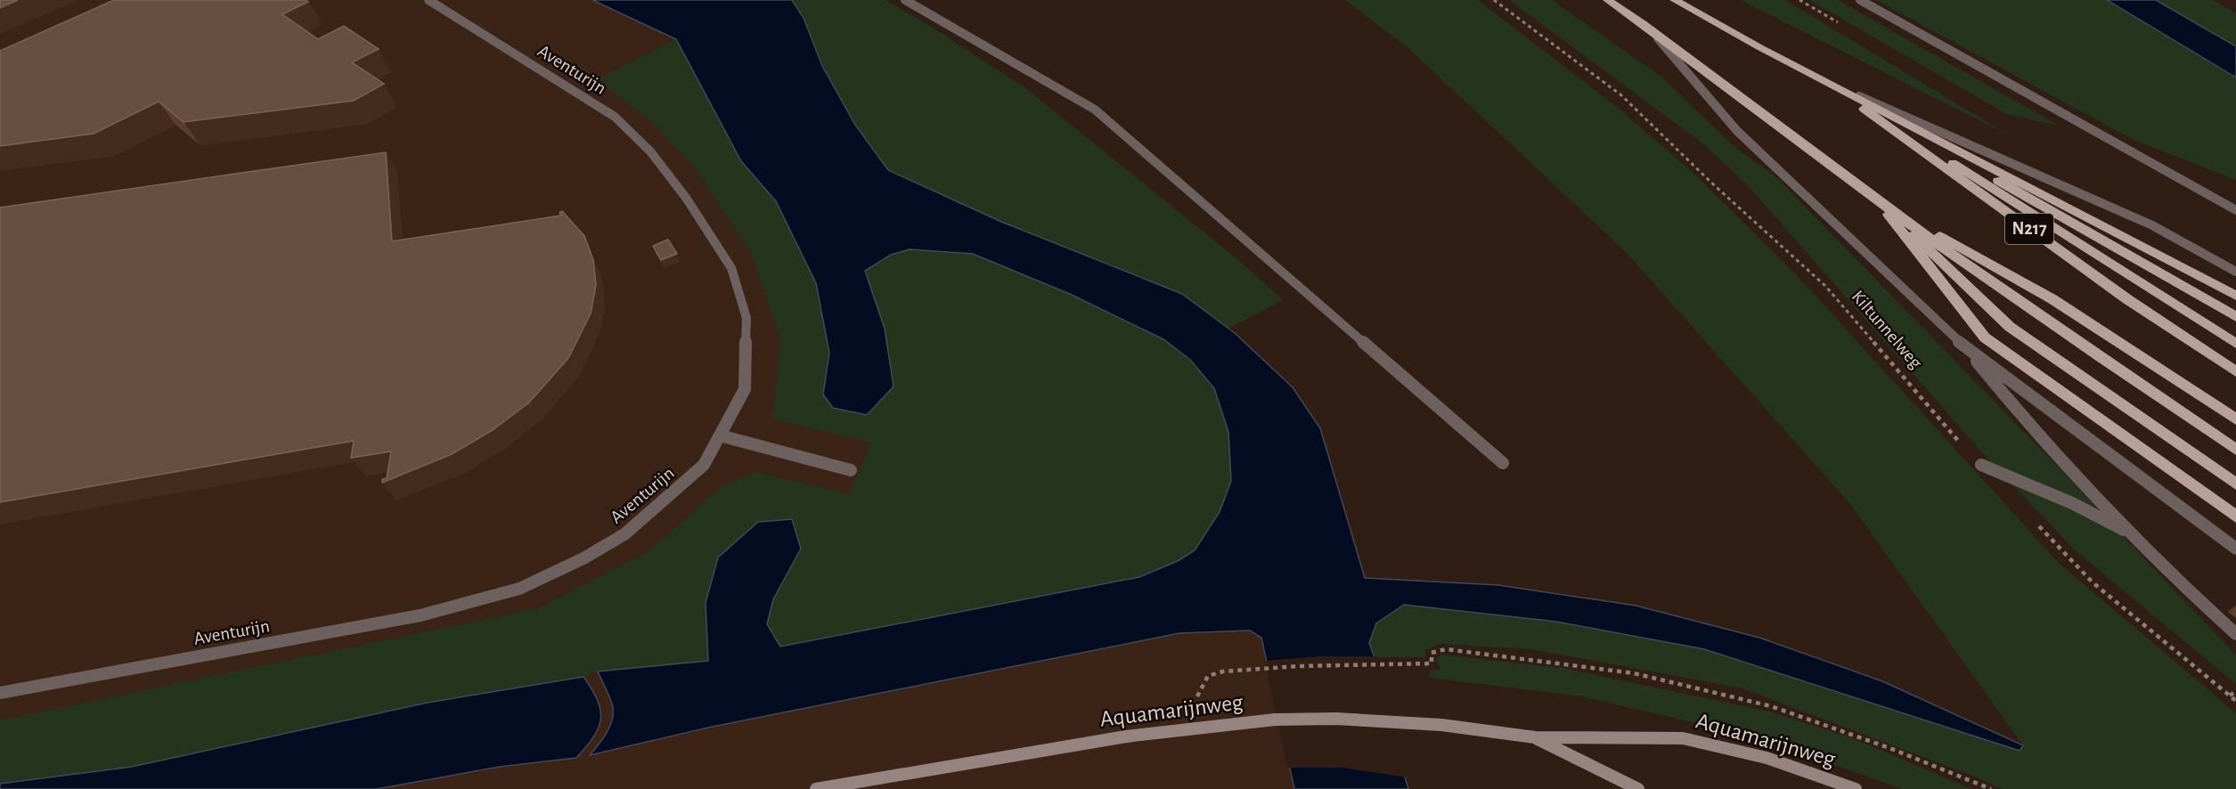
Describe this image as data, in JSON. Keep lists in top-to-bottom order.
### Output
{
  "streets": {
    "main road": ["N217", "Kiltunnelweg"],
    "street": ["Aventurijn", "Aquamarijnweg"]
  }
}
